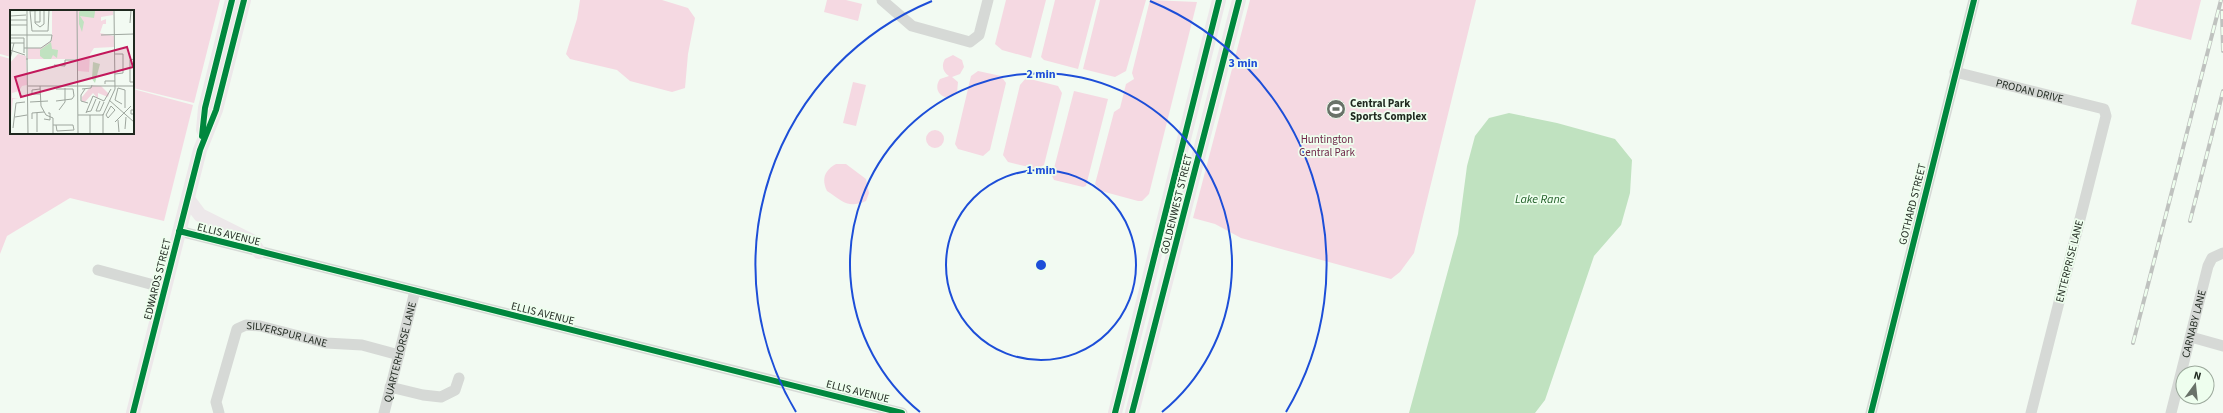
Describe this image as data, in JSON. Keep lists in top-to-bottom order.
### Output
{
  "streets": {
    "main road": ["GOLDENWEST STREET", "EDWARDS STREET"],
    "street": [
      "PRODAN DRIVE",
      "GOTHARD STREET",
      "ELLIS AVENUE",
      "ENTERPRISE LANE",
      "CARNABY LANE",
      "SILVERSPUR LANE",
      "QUARTERHORSE LANE"
    ]
  },
  "crossings": [
    ["PRODAN DRIVE", "GOTHARD STREET"],
    ["PRODAN DRIVE", "ENTERPRISE LANE"],
    ["ELLIS AVENUE", "EDWARDS STREET"],
    ["ELLIS AVENUE", "QUARTERHORSE LANE"],
    ["SILVERSPUR LANE", "QUARTERHORSE LANE"]
  ],
  "water": ["Lake Ranc"],
  "parks": ["Huntington Central Park"],
  "places": {
    "sports": ["Central Park Sports Complex"]
  },
  "north": "top",
  "rings": ["3 min", "2 min", "1 min"]
}
